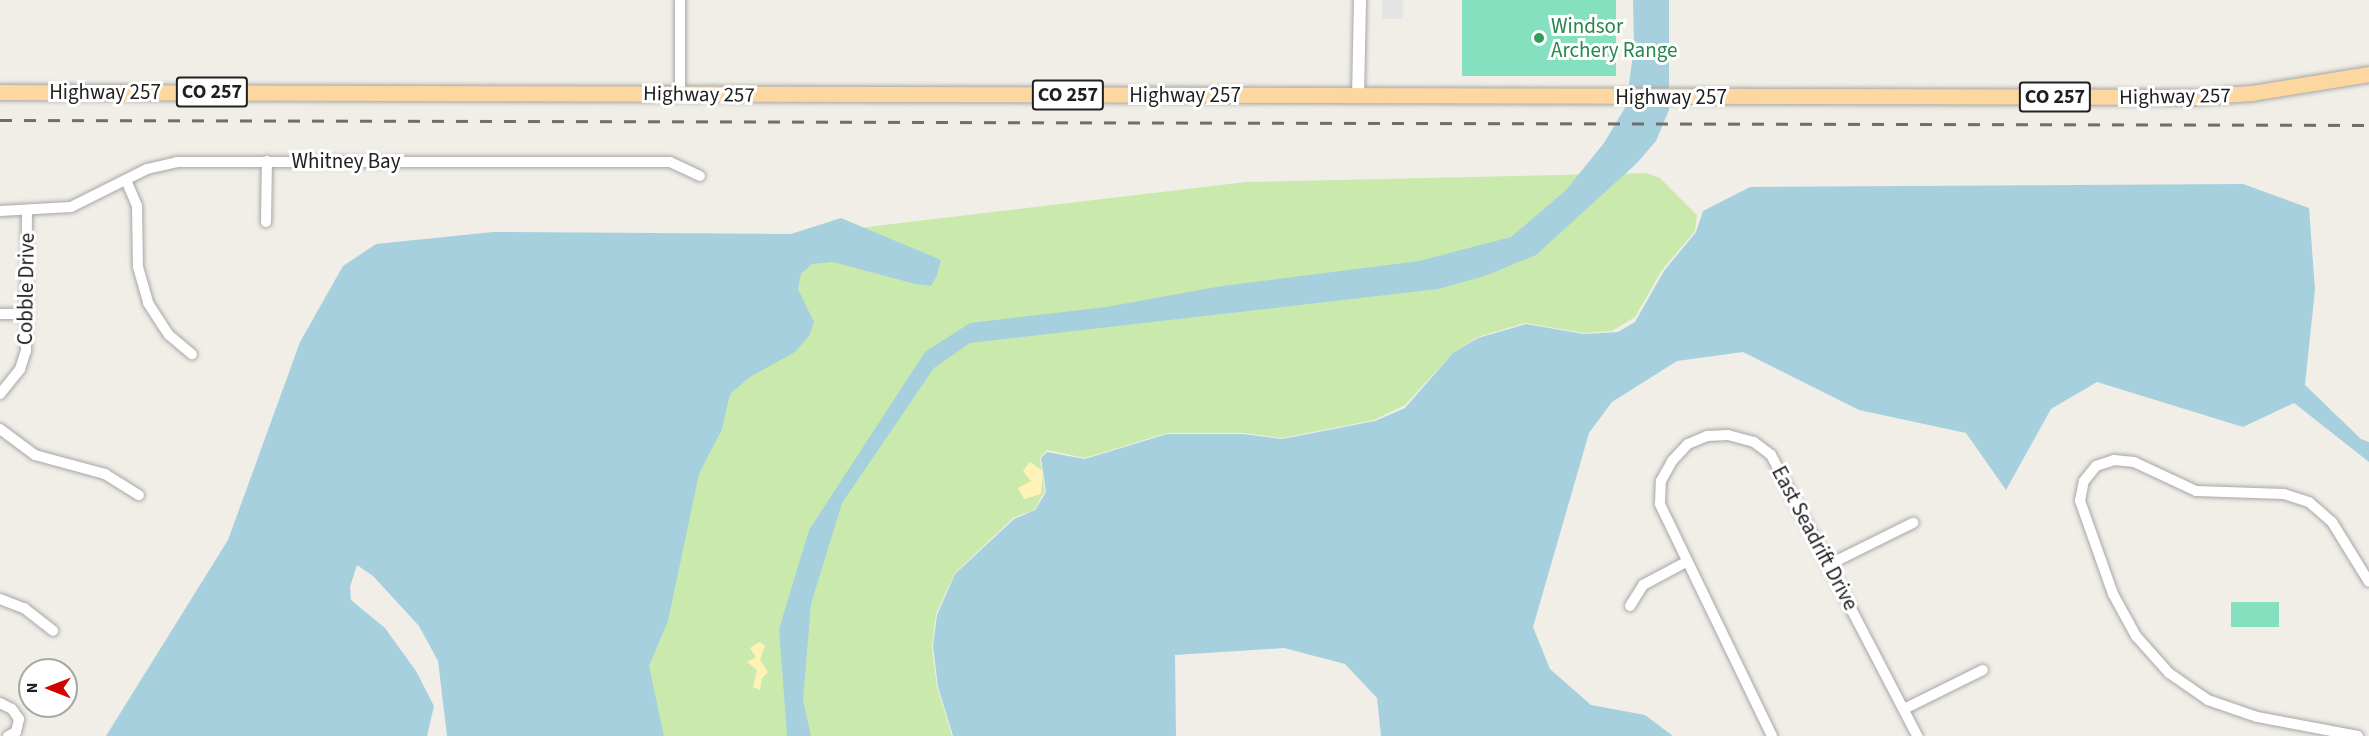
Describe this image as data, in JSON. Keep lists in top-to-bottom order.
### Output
{
  "streets": {
    "main road": ["Highway 257", "CO 257"],
    "street": ["Whitney Bay", "Cobble Drive", "East Seadrift Drive"]
  },
  "crossings": [
    ["Whitney Bay", "Cobble Drive"]
  ],
  "places": ["Windsor Archery Range"],
  "north": "left"
}
